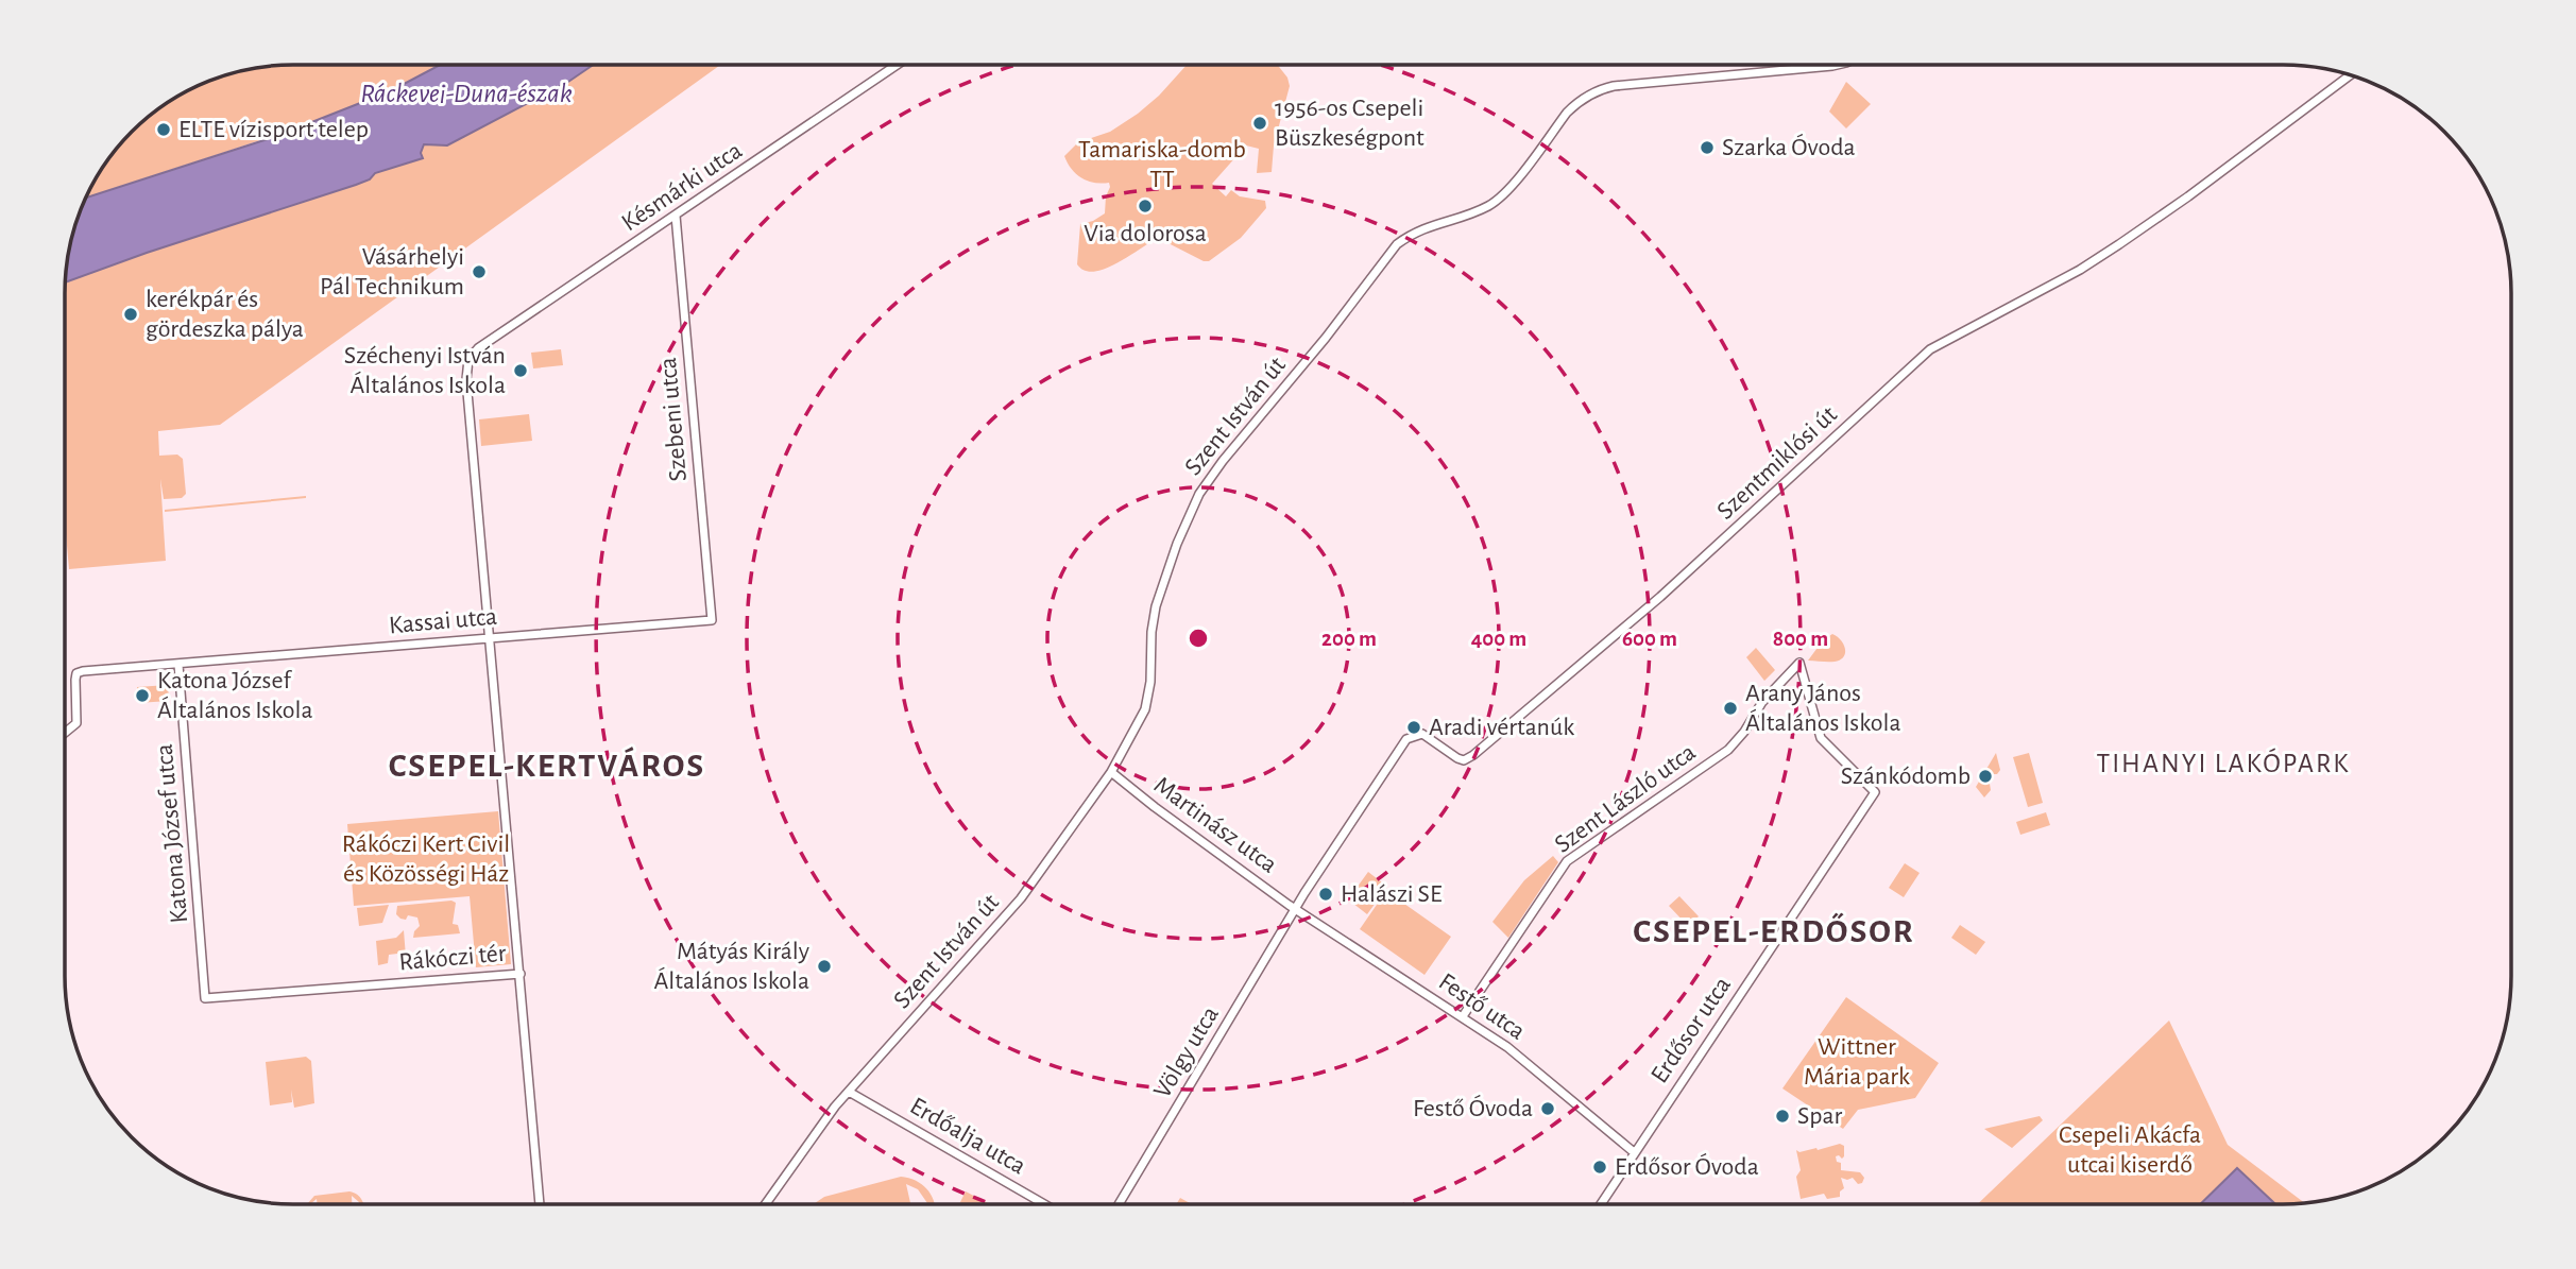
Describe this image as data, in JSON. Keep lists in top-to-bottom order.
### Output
{
  "streets": {
    "street": [
      "Késmárki utca",
      "Szent István út",
      "Szebeni utca",
      "Szentmiklósi út",
      "Kassai utca",
      "Szent László utca",
      "Martinász utca",
      "Katona József utca",
      "Rákóczi tér",
      "Festő utca",
      "Erdősor utca",
      "Völgy utca",
      "Erdőalja utca"
    ]
  },
  "crossings": [
    ["Késmárki utca", "Szebeni utca"],
    ["Késmárki utca", "Rákóczi tér"],
    ["Szent István út", "Martinász utca"],
    ["Szent István út", "Erdőalja utca"],
    ["Szebeni utca", "Kassai utca"],
    ["Szentmiklósi út", "Martinász utca"],
    ["Szentmiklósi út", "Festő utca"],
    ["Szentmiklósi út", "Völgy utca"],
    ["Kassai utca", "Katona József utca"],
    ["Kassai utca", "Rákóczi tér"],
    ["Szent László utca", "Festő utca"],
    ["Szent László utca", "Erdősor utca"],
    ["Martinász utca", "Festő utca"],
    ["Martinász utca", "Völgy utca"],
    ["Katona József utca", "Rákóczi tér"],
    ["Festő utca", "Erdősor utca"],
    ["Festő utca", "Völgy utca"]
  ],
  "districts": ["TIHANYI LAKÓPARK", "CSEPEL-KERTVÁROS", "CSEPEL-ERDŐSOR"],
  "water": ["Ráckevei-Duna-észak"],
  "parks": [
    "Tamariska-domb TT",
    "Rákóczi Kert Civil és Közösségi Ház",
    "Wittner Mária park",
    "Csepeli Akácfa utcai kiserdő"
  ],
  "places": [
    "1956-os Csepeli Büszkeségpont",
    "ELTE vízisport telep",
    "Szarka Óvoda",
    "Via dolorosa",
    "Vásárhelyi Pál Technikum",
    "kerékpár és gördeszka pálya",
    "Széchenyi István Általános Iskola",
    "Katona József Általános Iskola",
    "Arany János Általános Iskola",
    "Aradi vértanúk",
    "Szánkódomb",
    "Halászi SE",
    "Mátyás Király Általános Iskola",
    "Festő Óvoda",
    "Spar",
    "Erdősor Óvoda"
  ],
  "rings": [
    "200 m",
    "400 m",
    "600 m",
    "800 m"
  ]
}
